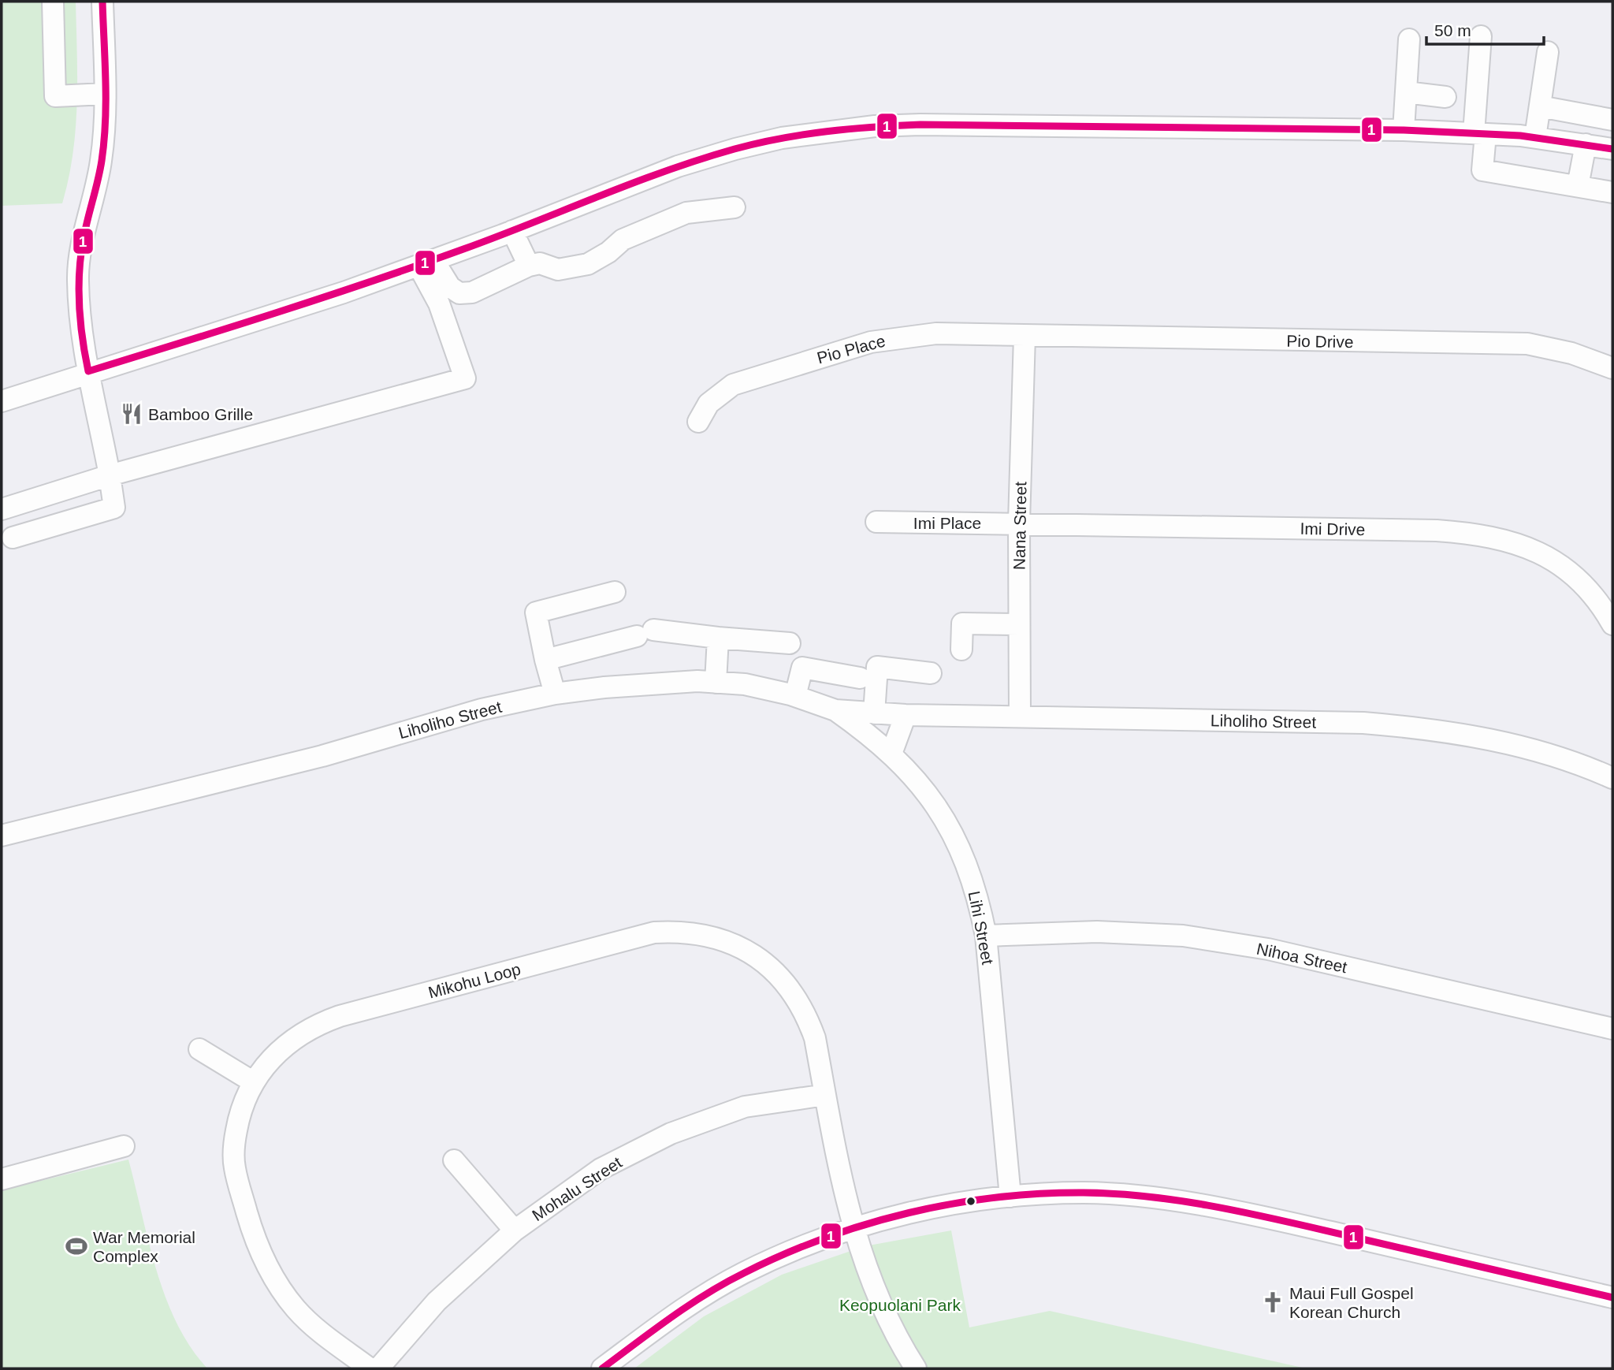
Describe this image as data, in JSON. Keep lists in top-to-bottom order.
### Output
{
  "streets": {
    "street": [
      "Pio Drive",
      "Pio Place",
      "Imi Place",
      "Nana Street",
      "Imi Drive",
      "Liholiho Street",
      "Lihi Street",
      "Nihoa Street",
      "Mikohu Loop",
      "Mohalu Street"
    ]
  },
  "crossings": [
    ["Pio Drive", "Pio Place"],
    ["Pio Drive", "Nana Street"],
    ["Pio Place", "Nana Street"],
    ["Imi Place", "Nana Street"],
    ["Imi Place", "Imi Drive"],
    ["Nana Street", "Imi Drive"],
    ["Nana Street", "Liholiho Street"],
    ["Liholiho Street", "Lihi Street"],
    ["Lihi Street", "Nihoa Street"],
    ["Mikohu Loop", "Mohalu Street"]
  ],
  "parks": ["Keopuolani Park"],
  "places": {
    "restaurant": ["Bamboo Grille"],
    "sports": ["War Memorial Complex"],
    "church": ["Maui Full Gospel Korean Church"]
  },
  "lines": ["transit line 1"],
  "scale_bar": "50 m"
}
